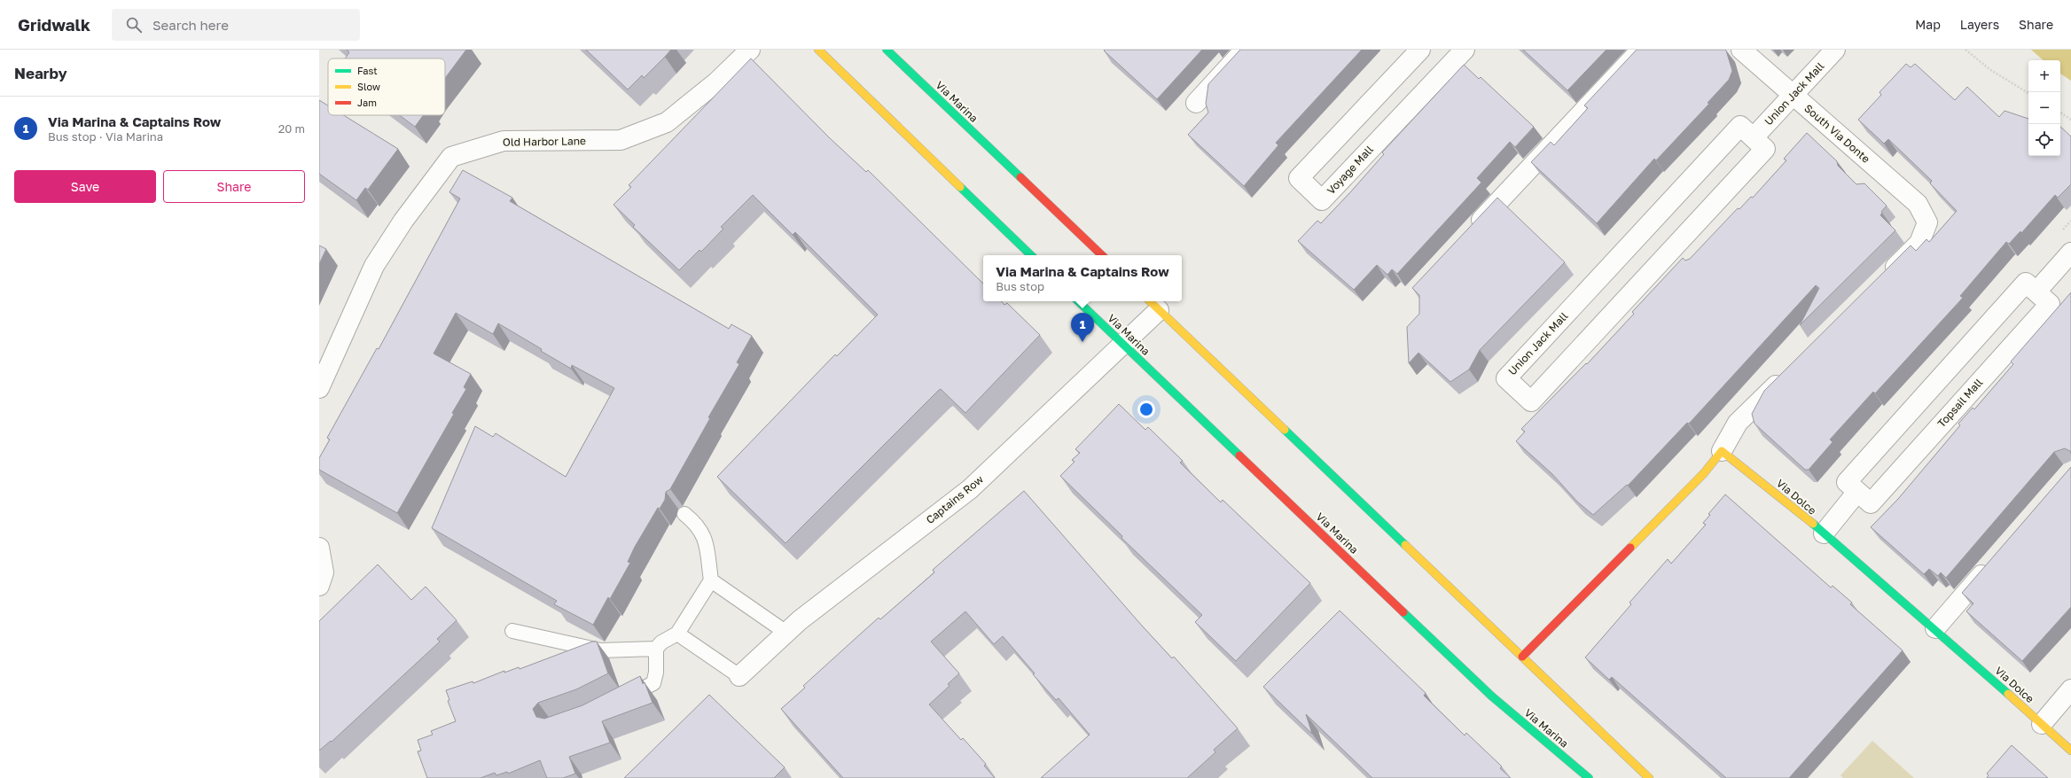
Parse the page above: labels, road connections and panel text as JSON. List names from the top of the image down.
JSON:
{
  "streets": {
    "street": [
      "Union Jack Mall",
      "Via Marina",
      "South Via Donte",
      "Old Harbor Lane",
      "Voyage Mall",
      "Topsail Mall",
      "Via Dolce",
      "Captains Row"
    ]
  },
  "crossings": [
    ["Union Jack Mall", "South Via Donte"],
    ["Via Marina", "Captains Row"]
  ],
  "legend": ["Fast", "Slow", "Jam"],
  "page": {
    "header": "Gridwalk",
    "search": "Search here",
    "nav": ["Map", "Layers", "Share"],
    "heading": "Nearby",
    "map_buttons": ["+", "−"],
    "list": [
      {
        "mark": "1",
        "name": "Via Marina & Captains Row",
        "note": "Bus stop · Via Marina",
        "value": "20 m"
      }
    ],
    "buttons": ["Save", "Share"],
    "popup": ["Via Marina & Captains Row", "Bus stop"],
    "pins": "1"
  }
}
